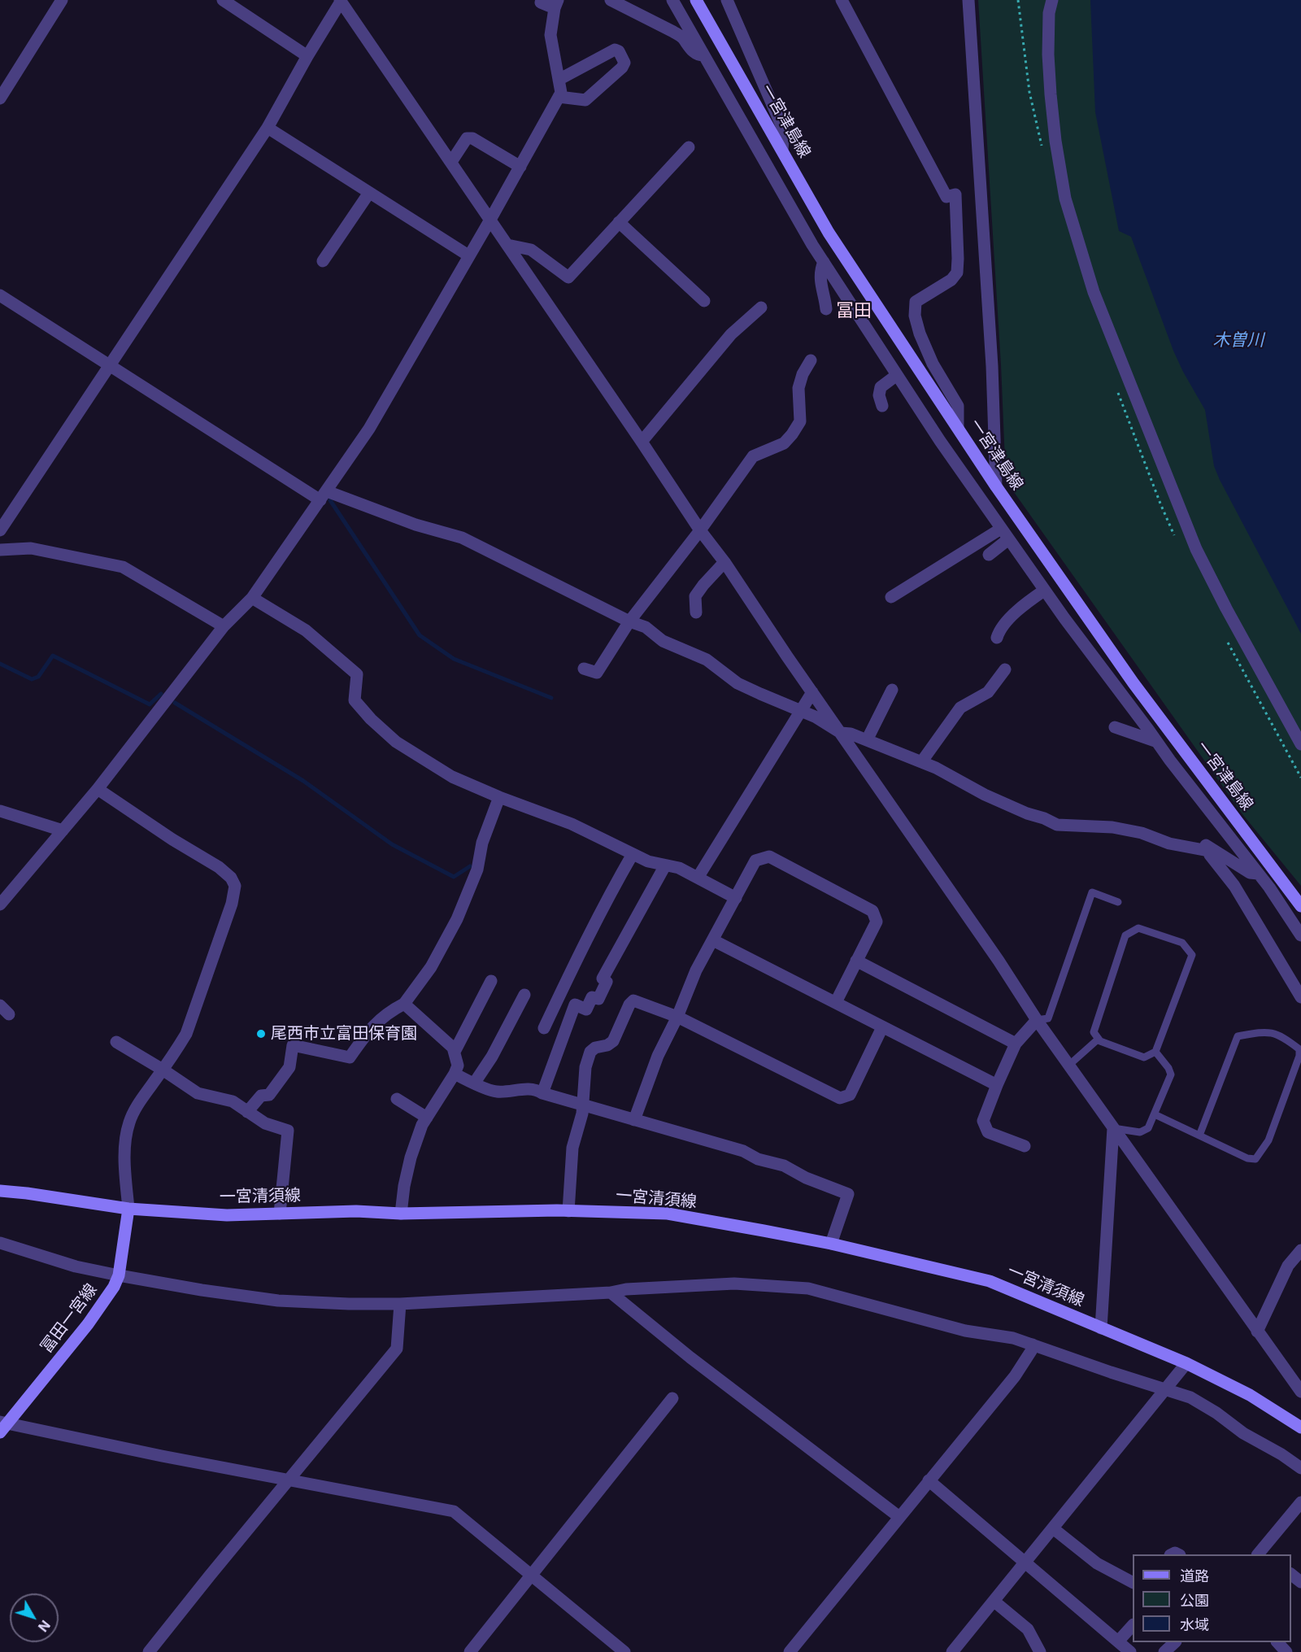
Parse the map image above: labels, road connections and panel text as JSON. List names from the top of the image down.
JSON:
{
  "streets": {
    "main road": ["一宮津島線", "一宮清須線", "冨田一宮線"]
  },
  "crossings": [
    ["一宮清須線", "冨田一宮線"]
  ],
  "districts": ["冨田"],
  "water": ["木曽川"],
  "places": ["尾西市立富田保育園"],
  "legend": ["道路", "公園", "水域"],
  "north": "bottom right"
}
